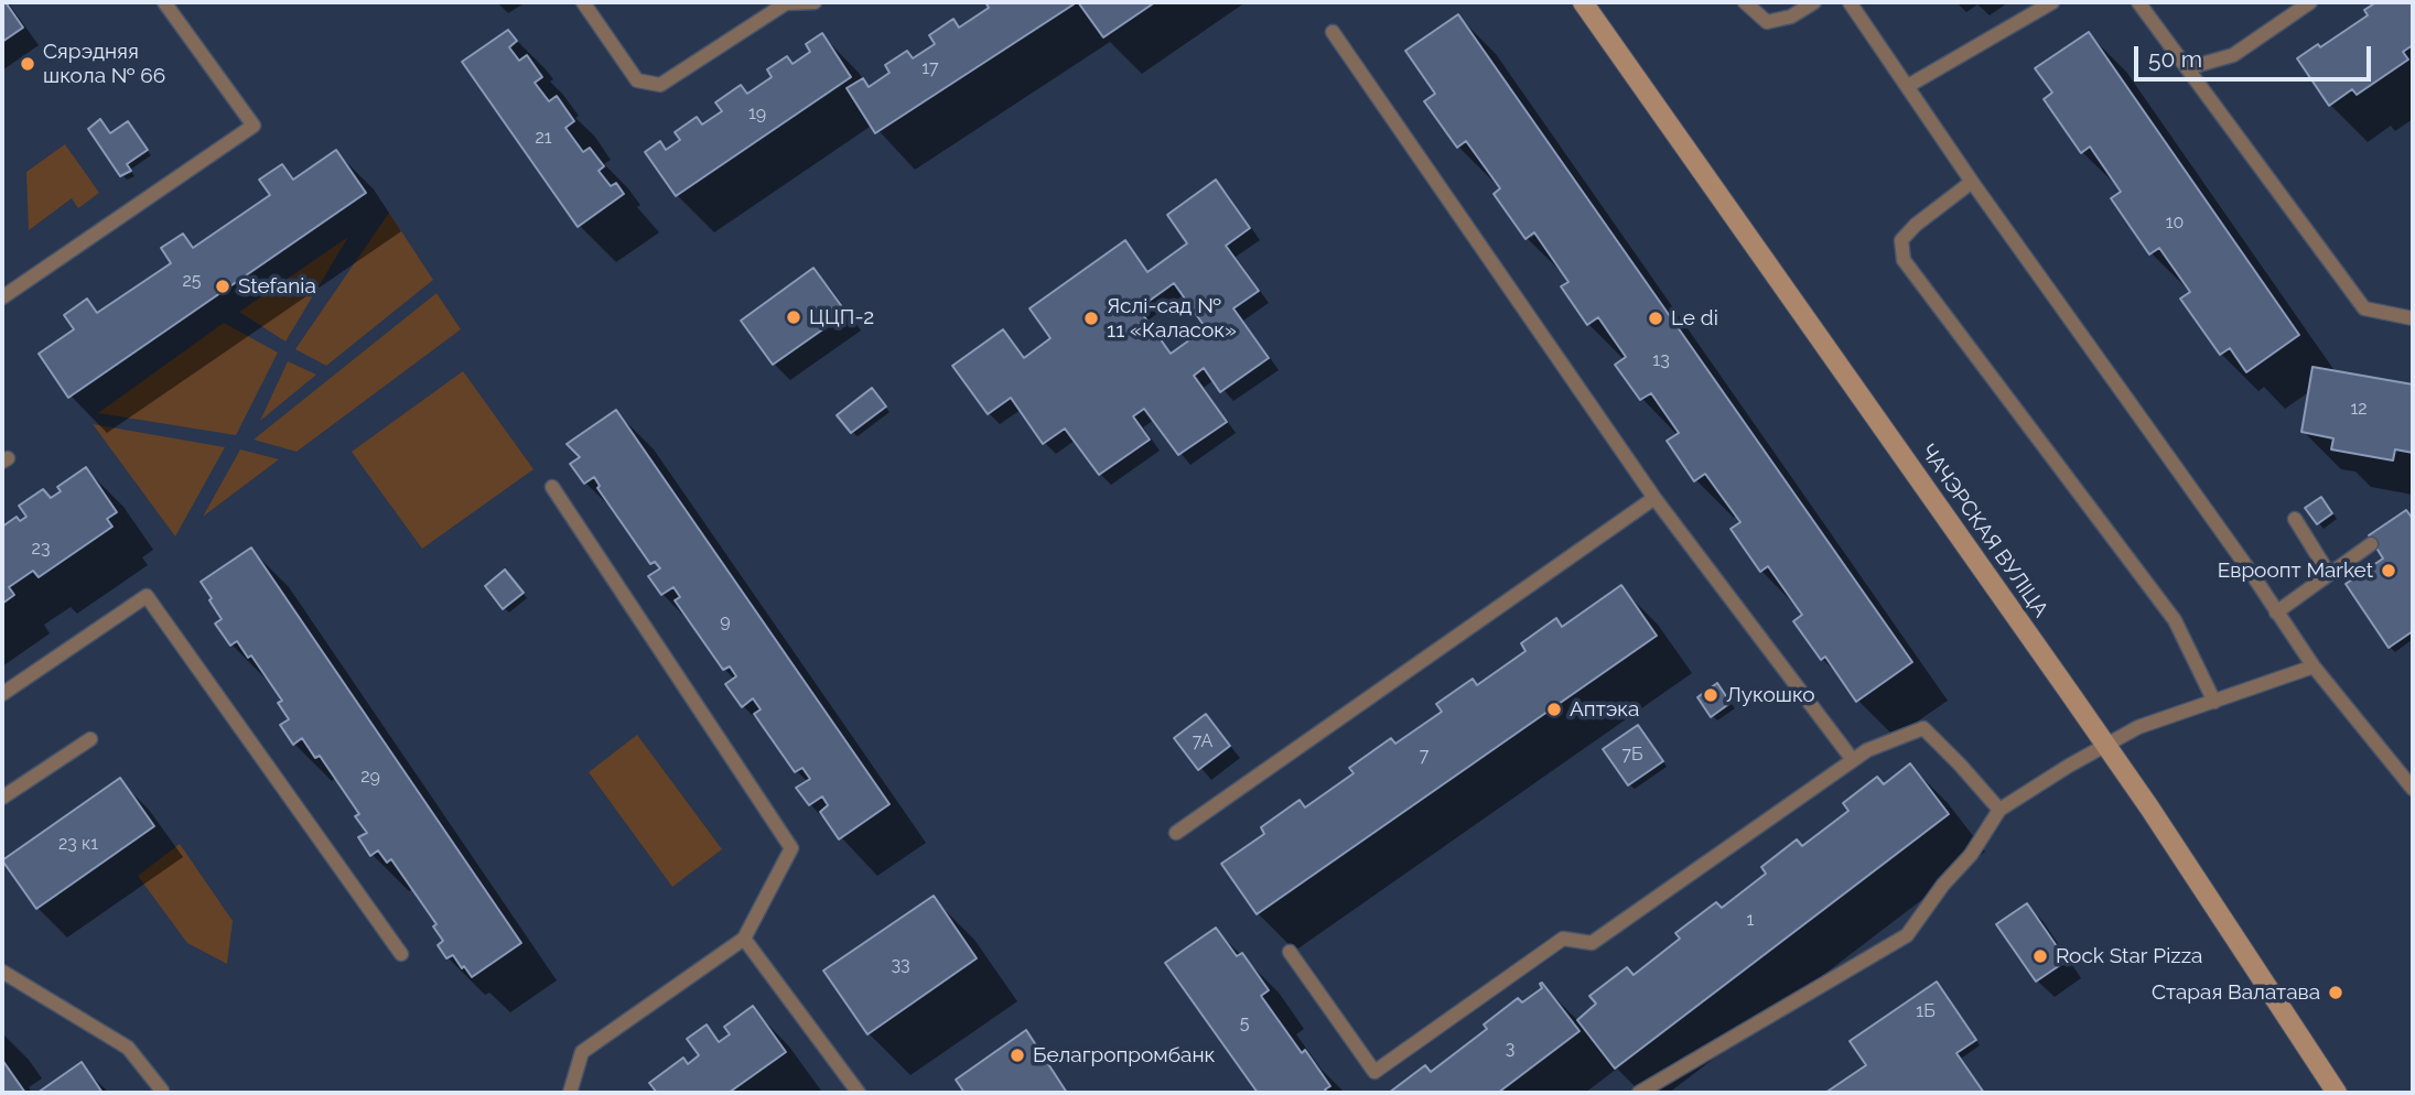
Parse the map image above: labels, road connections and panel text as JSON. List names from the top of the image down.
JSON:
{
  "streets": {
    "main road": ["ЧАЧЭРСКАЯ ВУЛІЦА"]
  },
  "places": [
    "Сярэдняя школа № 66",
    "Stefania",
    "ЦЦП-2",
    "Яслі-сад № 11 «Каласок»",
    "Le di",
    "Евроопт Market",
    "Лукошко",
    "Аптэка",
    "Rock Star Pizza",
    "Старая Валатава",
    "Белагропромбанк"
  ],
  "house_numbers": [
    "17",
    "19",
    "21",
    "10",
    "25",
    "13",
    "12",
    "23",
    "9",
    "7А",
    "7Б",
    "7",
    "29",
    "23 к1",
    "1",
    "33",
    "1Б",
    "5",
    "3"
  ],
  "scale_bar": "50 m"
}
